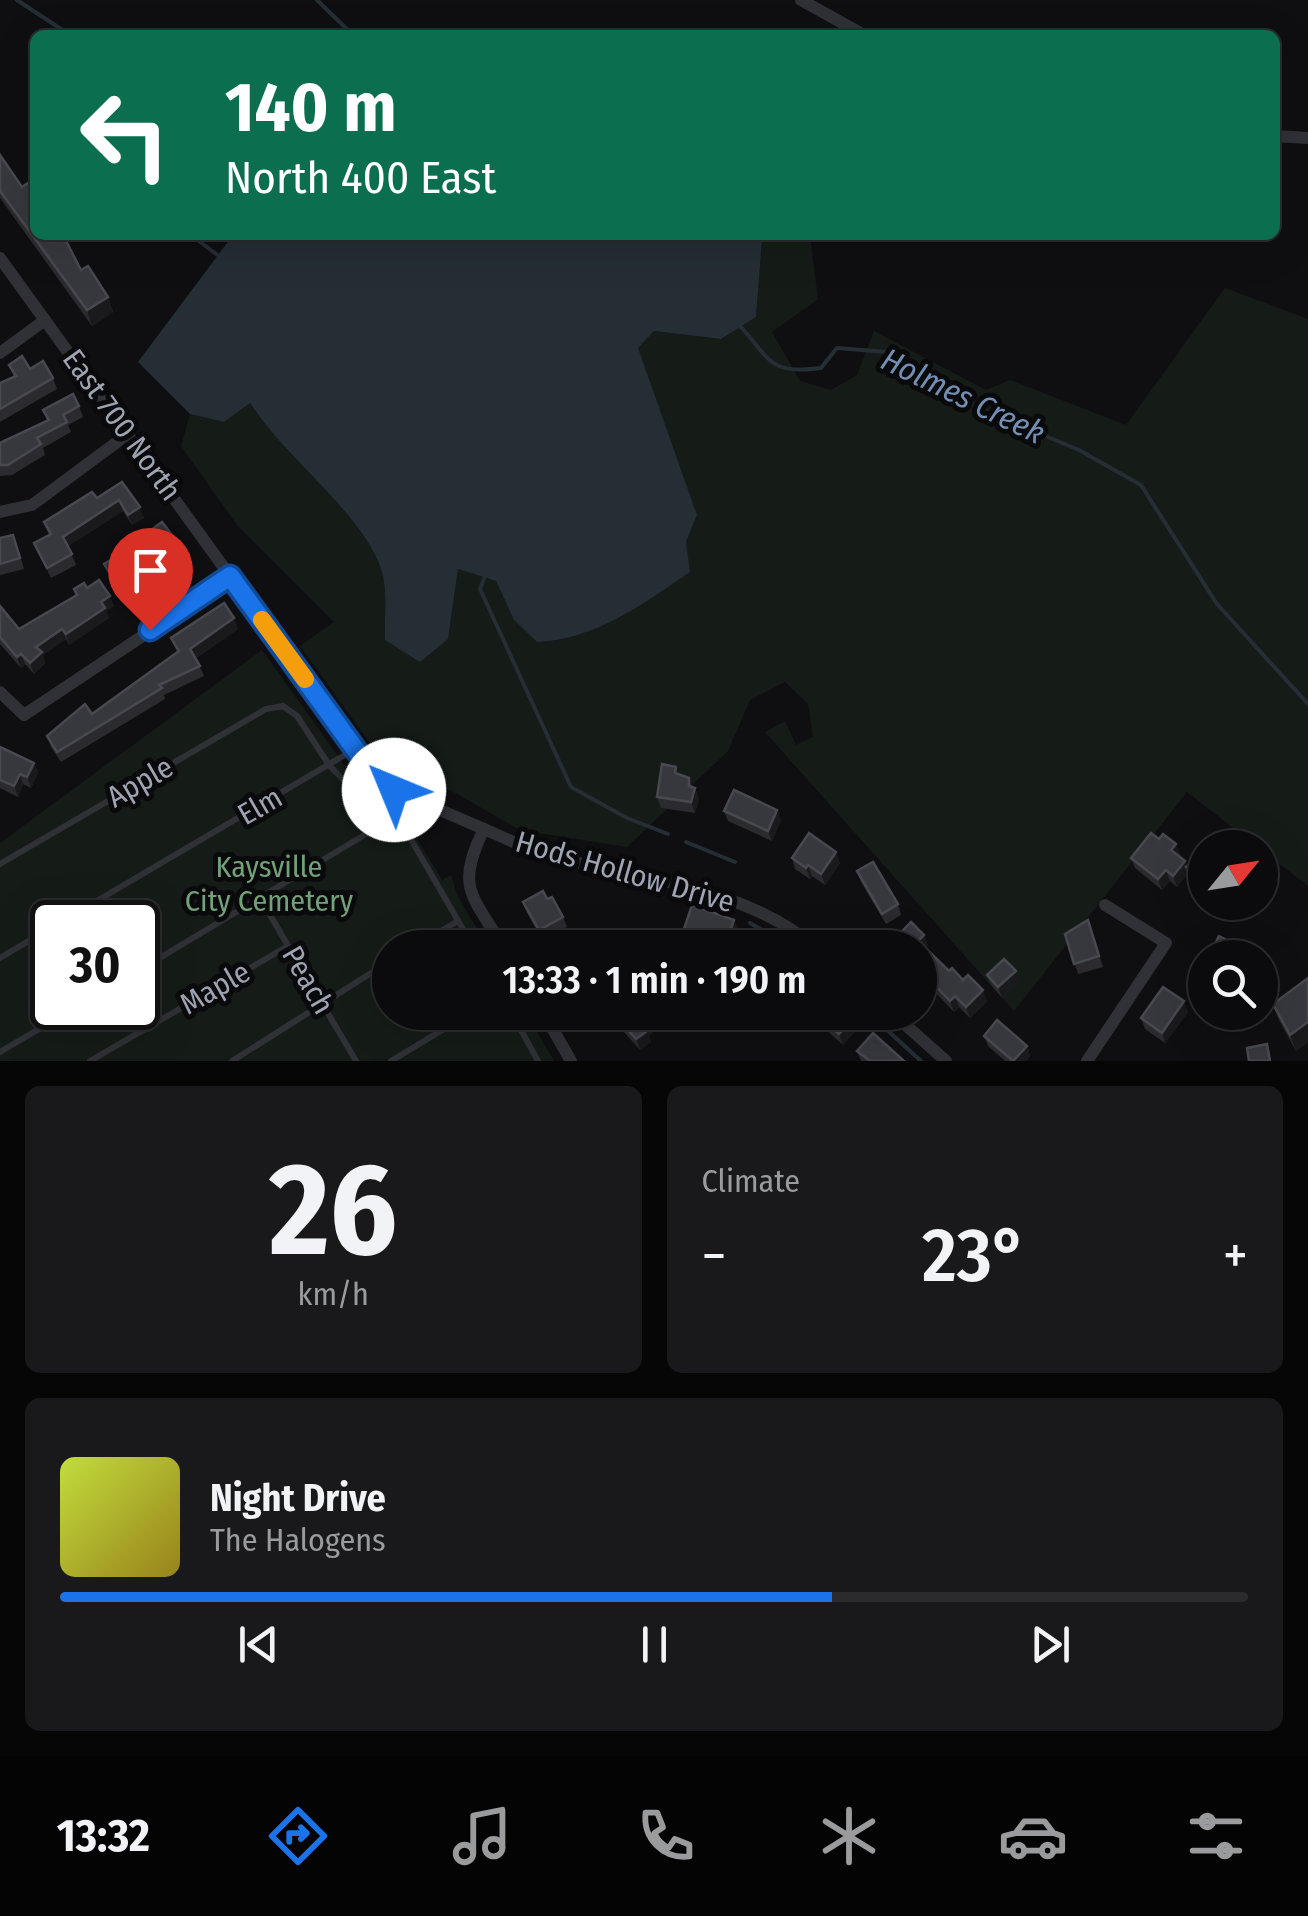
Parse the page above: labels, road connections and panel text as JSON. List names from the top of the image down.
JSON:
{
  "streets": {
    "street": ["East 700 North", "Hods Hollow Drive"],
    "lane": [
      "Apple",
      "Elm",
      "Peach",
      "Maple"
    ]
  },
  "crossings": [
    ["East 700 North", "Elm"],
    ["East 700 North", "Hods Hollow Drive"],
    ["Apple", "Elm"],
    ["Peach", "Maple"]
  ],
  "water": ["Holmes Creek"],
  "parks": ["Kaysville City Cemetery"],
  "north": "top right",
  "page": {
    "turn": ["140 m", "North 400 East"],
    "limit": "30",
    "trip": "13:33 · 1 min · 190 m",
    "tile": [
      ["26", "km/h"],
      "Climate"
    ],
    "heat": ["−", "23°", "+"],
    "song": ["Night Drive", "The Halogens"],
    "tabs": "13:32"
  }
}
